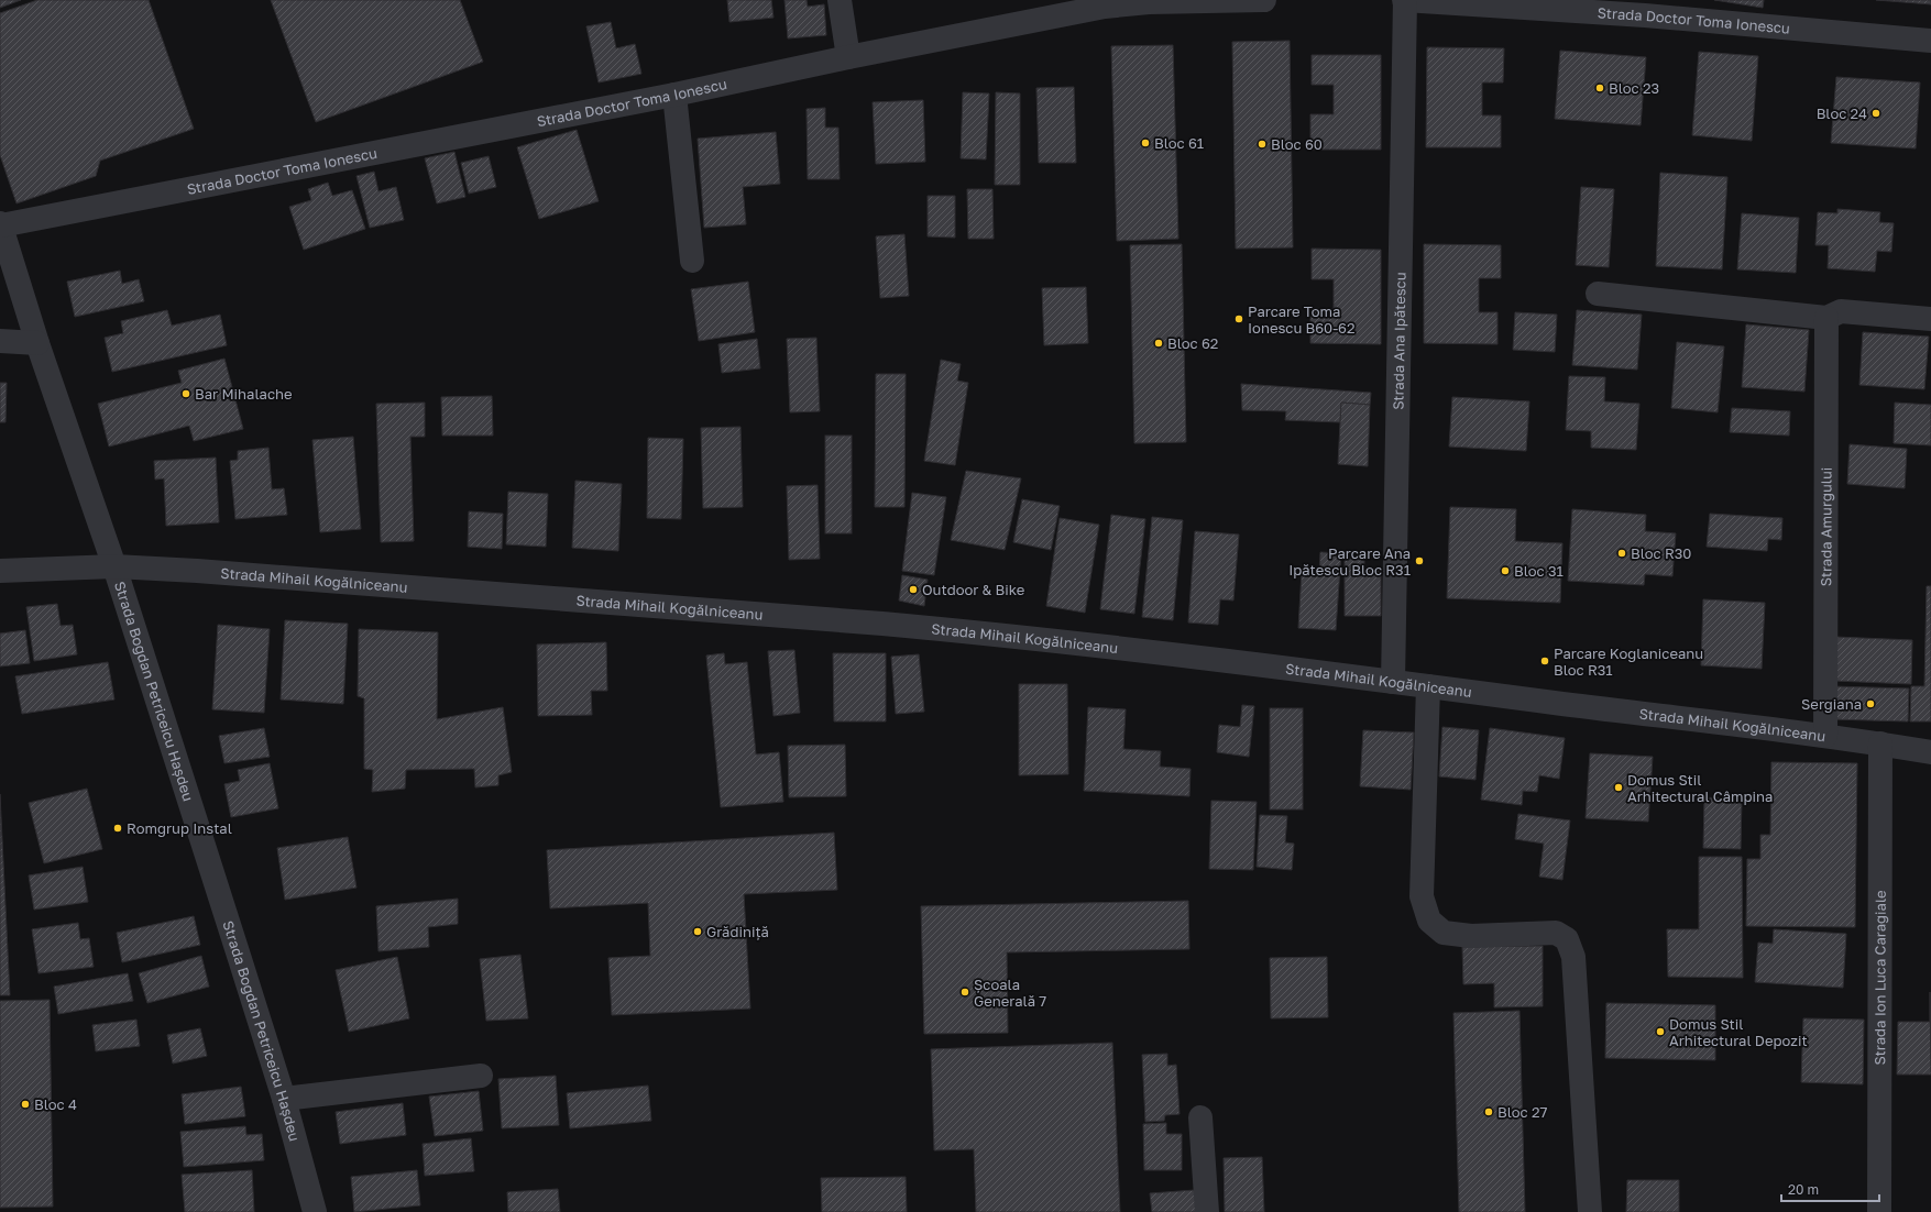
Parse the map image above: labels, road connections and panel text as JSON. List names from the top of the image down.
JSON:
{
  "streets": {
    "street": [
      "Strada Doctor Toma Ionescu",
      "Strada Ana Ipătescu",
      "Strada Amurgului",
      "Strada Mihail Kogălniceanu",
      "Strada Bogdan Petriceicu Hașdeu",
      "Strada Ion Luca Caragiale"
    ]
  },
  "crossings": [
    ["Strada Doctor Toma Ionescu", "Strada Ana Ipătescu"],
    ["Strada Doctor Toma Ionescu", "Strada Bogdan Petriceicu Hașdeu"],
    ["Strada Ana Ipătescu", "Strada Mihail Kogălniceanu"],
    ["Strada Amurgului", "Strada Mihail Kogălniceanu"],
    ["Strada Mihail Kogălniceanu", "Strada Bogdan Petriceicu Hașdeu"],
    ["Strada Mihail Kogălniceanu", "Strada Ion Luca Caragiale"]
  ],
  "places": [
    "Bloc 23",
    "Bloc 24",
    "Bloc 61",
    "Bloc 60",
    "Parcare Toma Ionescu B60-62",
    "Bloc 62",
    "Bar Mihalache",
    "Bloc R30",
    "Parcare Ana Ipătescu Bloc R31",
    "Bloc 31",
    "Outdoor & Bike",
    "Parcare Koglaniceanu Bloc R31",
    "Sergiana",
    "Domus Stil Arhitectural Câmpina",
    "Romgrup Instal",
    "Grădiniță",
    "Școala Generală 7",
    "Domus Stil Arhitectural Depozit",
    "Bloc 4",
    "Bloc 27"
  ],
  "scale_bar": "20 m"
}
